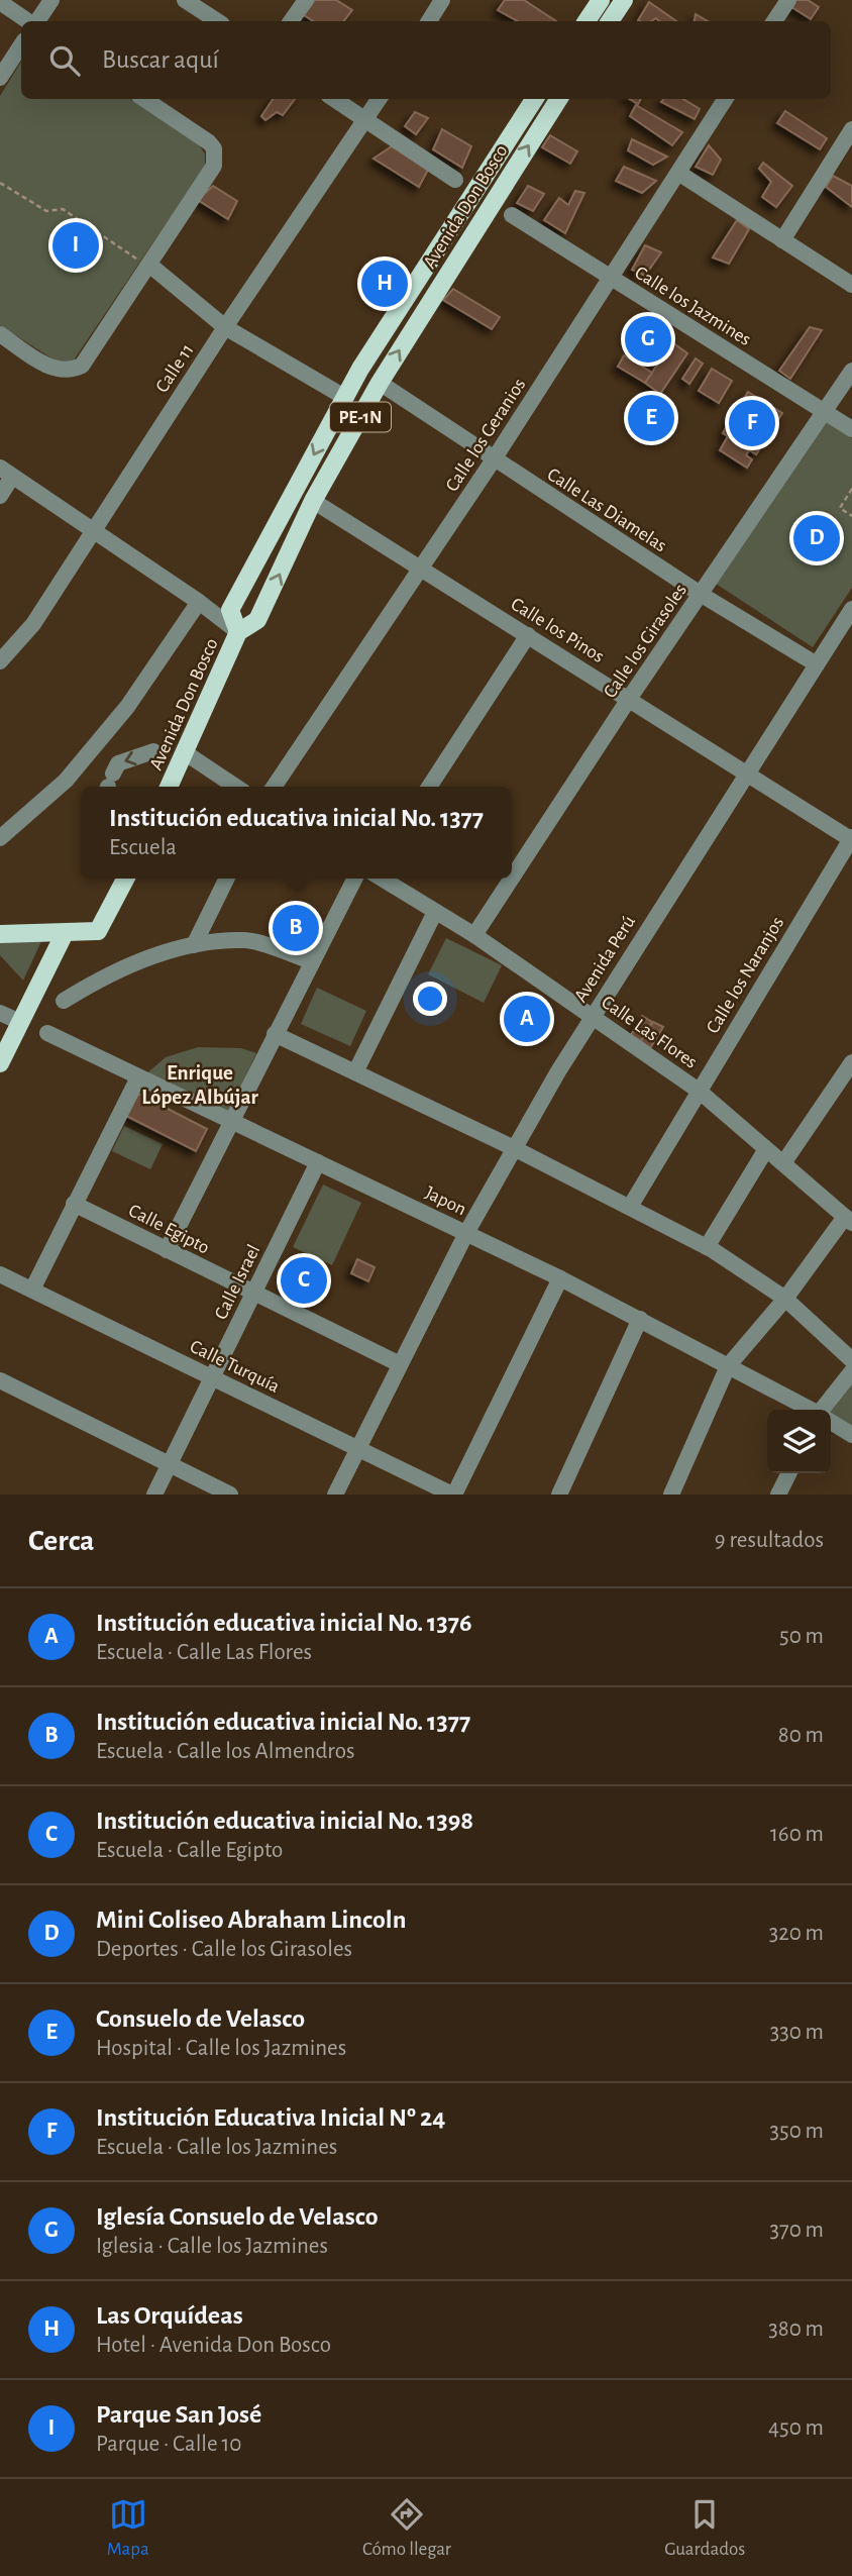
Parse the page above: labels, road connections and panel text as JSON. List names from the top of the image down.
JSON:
{
  "streets": {
    "main road": ["Avenida Don Bosco", "PE-1N"],
    "street": [
      "Calle los Jazmines",
      "Calle 11",
      "Calle los Geranios",
      "Calle Las Diamelas",
      "Calle los Pinos",
      "Calle los Girasoles",
      "Avenida Perú",
      "Calle los Naranjos",
      "Calle Las Flores",
      "Japon",
      "Calle Egipto",
      "Calle Israel",
      "Calle Turquía"
    ]
  },
  "crossings": [
    ["Avenida Don Bosco", "Calle Las Diamelas"],
    ["Avenida Don Bosco", "Calle los Pinos"],
    ["Calle los Jazmines", "Calle los Geranios"],
    ["Calle los Jazmines", "Calle los Girasoles"],
    ["Calle los Geranios", "Calle Las Diamelas"],
    ["Calle los Geranios", "Calle los Pinos"],
    ["Calle Las Diamelas", "Calle los Girasoles"],
    ["Calle Las Diamelas", "Avenida Perú"],
    ["Calle los Pinos", "Calle los Girasoles"],
    ["Calle los Pinos", "Avenida Perú"],
    ["Calle los Pinos", "Calle los Naranjos"],
    ["Calle los Girasoles", "Calle Las Flores"],
    ["Avenida Perú", "Calle Las Flores"],
    ["Avenida Perú", "Japon"],
    ["Avenida Perú", "Calle Egipto"],
    ["Avenida Perú", "Calle Turquía"],
    ["Calle los Naranjos", "Calle Las Flores"],
    ["Japon", "Calle Israel"],
    ["Calle Egipto", "Calle Israel"],
    ["Calle Israel", "Calle Turquía"]
  ],
  "districts": ["Enrique López Albújar"],
  "page": {
    "search": "Buscar aquí",
    "pins": [
      "I",
      "H",
      "G",
      "E",
      "F",
      "D",
      "B",
      "A",
      "C"
    ],
    "popup": ["Institución educativa inicial No. 1377", "Escuela"],
    "heading": ["Cerca", "9 resultados"],
    "list": [
      {
        "mark": "A",
        "name": "Institución educativa inicial No. 1376",
        "note": "Escuela · Calle Las Flores",
        "value": "50 m"
      },
      {
        "mark": "B",
        "name": "Institución educativa inicial No. 1377",
        "note": "Escuela · Calle los Almendros",
        "value": "80 m"
      },
      {
        "mark": "C",
        "name": "Institución educativa inicial No. 1398",
        "note": "Escuela · Calle Egipto",
        "value": "160 m"
      },
      {
        "mark": "D",
        "name": "Mini Coliseo Abraham Lincoln",
        "note": "Deportes · Calle los Girasoles",
        "value": "320 m"
      },
      {
        "mark": "E",
        "name": "Consuelo de Velasco",
        "note": "Hospital · Calle los Jazmines",
        "value": "330 m"
      },
      {
        "mark": "F",
        "name": "Institución Educativa Inicial Nº 24",
        "note": "Escuela · Calle los Jazmines",
        "value": "350 m"
      },
      {
        "mark": "G",
        "name": "Iglesía Consuelo de Velasco",
        "note": "Iglesia · Calle los Jazmines",
        "value": "370 m"
      },
      {
        "mark": "H",
        "name": "Las Orquídeas",
        "note": "Hotel · Avenida Don Bosco",
        "value": "380 m"
      },
      {
        "mark": "I",
        "name": "Parque San José",
        "note": "Parque · Calle 10",
        "value": "450 m"
      }
    ],
    "nav": ["Mapa", "Cómo llegar", "Guardados"]
  }
}
